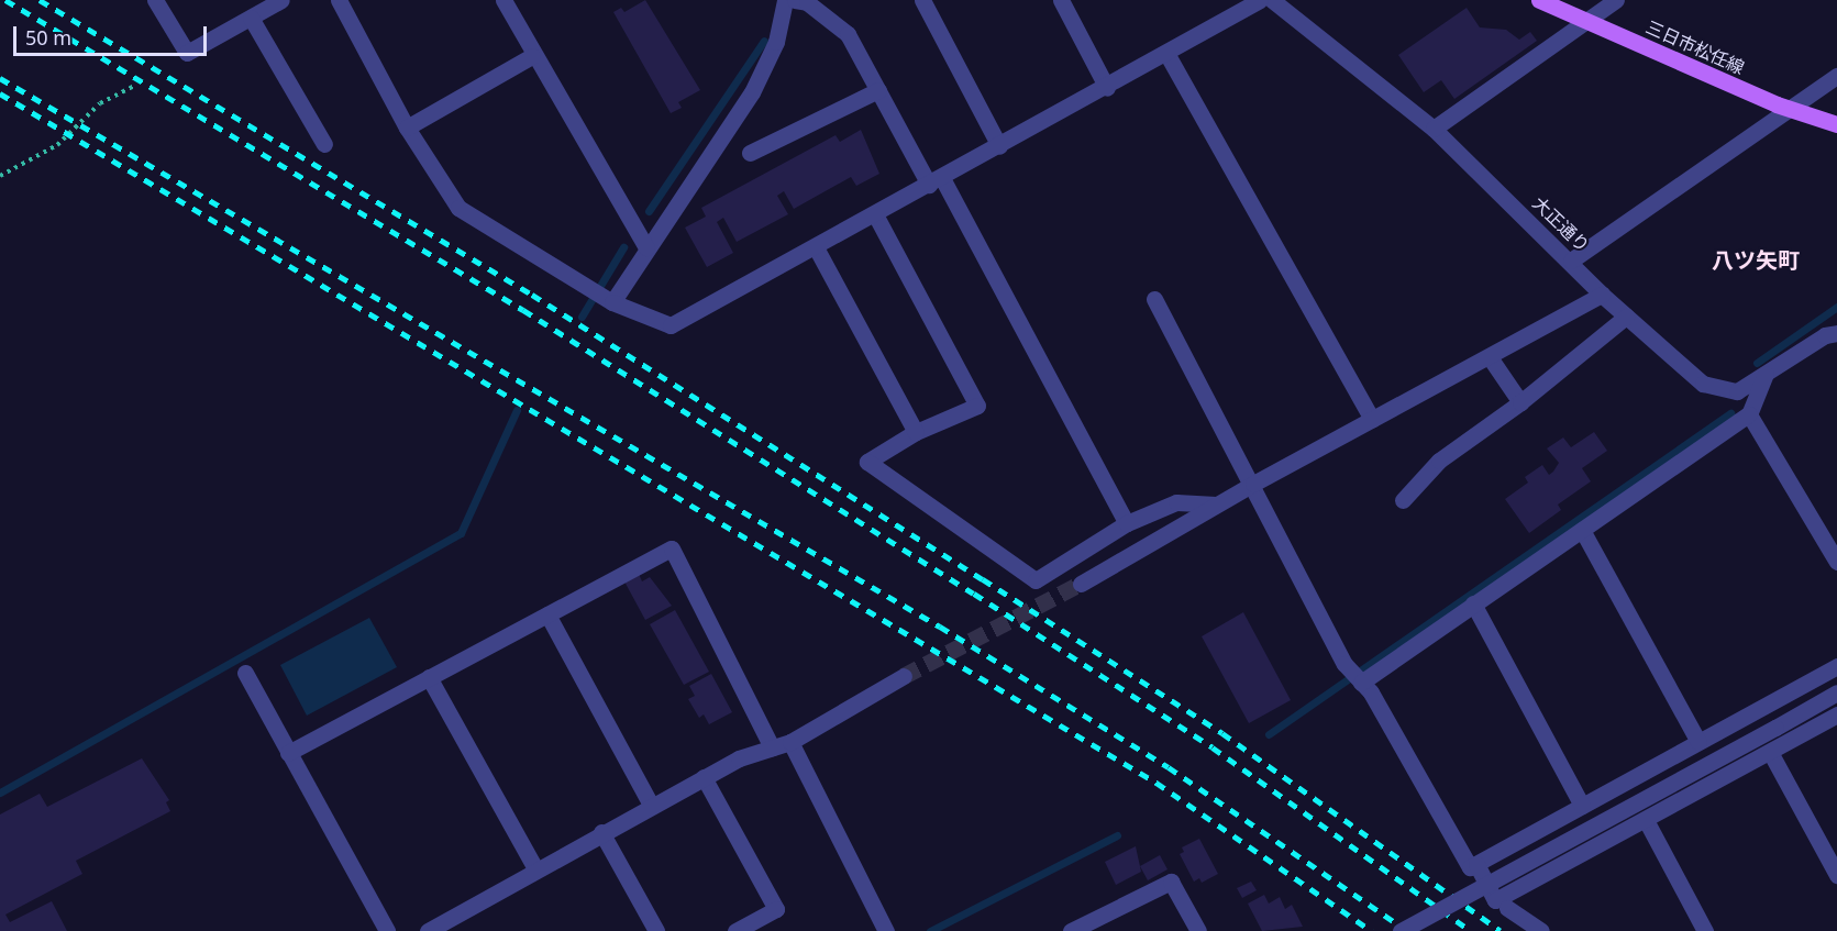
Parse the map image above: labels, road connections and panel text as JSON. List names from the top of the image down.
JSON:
{
  "streets": {
    "main road": ["三日市松任線"],
    "street": ["大正通り"]
  },
  "districts": ["八ツ矢町"],
  "scale_bar": "50 m"
}
